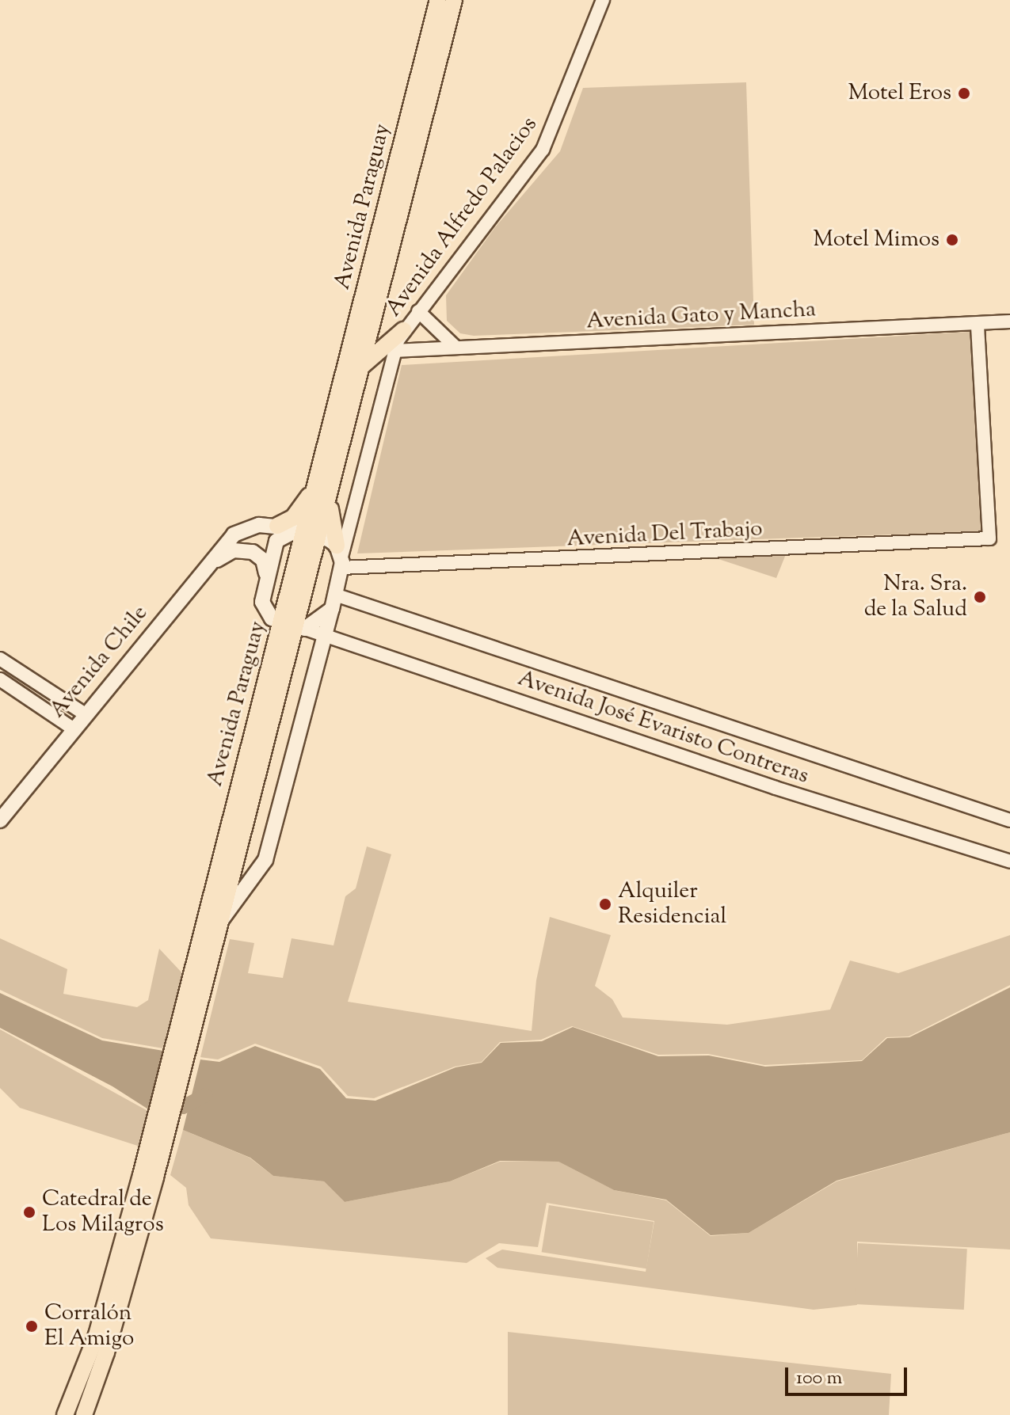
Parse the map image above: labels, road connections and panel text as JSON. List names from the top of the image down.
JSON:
{
  "streets": {
    "main road": ["Avenida Paraguay", "Avenida Chile"],
    "street": [
      "Avenida Alfredo Palacios",
      "Avenida Gato y Mancha",
      "Avenida Del Trabajo",
      "Avenida José Evaristo Contreras"
    ]
  },
  "crossings": [
    ["Avenida Paraguay", "Avenida José Evaristo Contreras"],
    ["Avenida Gato y Mancha", "Avenida Del Trabajo"]
  ],
  "places": [
    "Motel Eros",
    "Motel Mimos",
    "Nra. Sra. de la Salud",
    "Alquiler Residencial",
    "Catedral de Los Milagros",
    "Corralón El Amigo"
  ],
  "scale_bar": "100 m"
}
